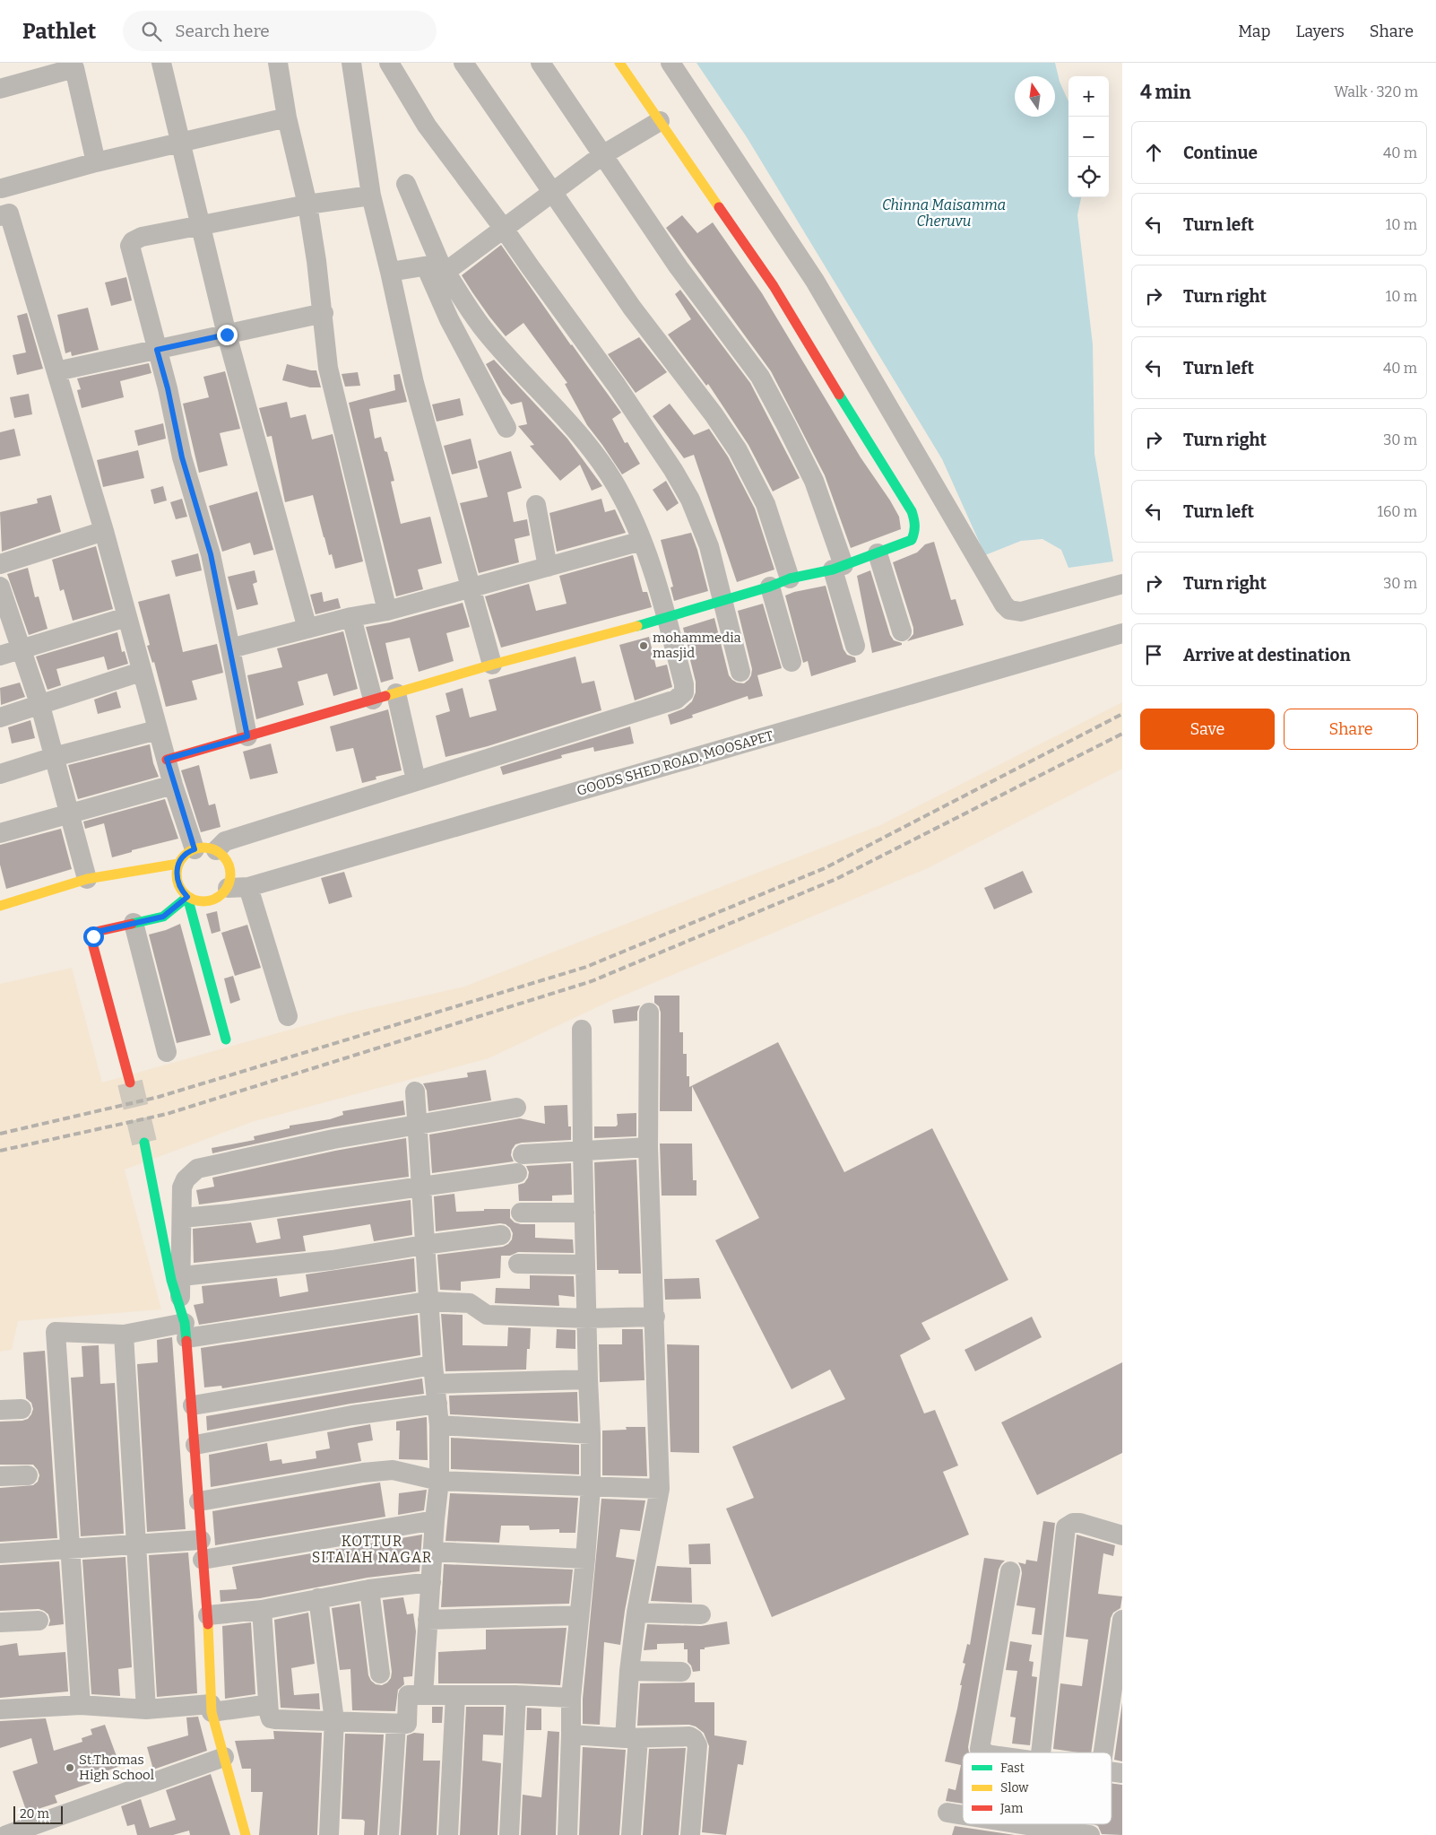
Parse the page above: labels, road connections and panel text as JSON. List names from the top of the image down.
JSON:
{
  "streets": {
    "street": ["GOODS SHED ROAD, MOOSAPET"]
  },
  "districts": ["KOTTUR SITAIAH NAGAR"],
  "water": ["Chinna Maisamma Cheruvu"],
  "places": ["mohammedia masjid", "St.Thomas High School"],
  "legend": ["Fast", "Slow", "Jam"],
  "scale_bar": "20 m",
  "north": "top",
  "page": {
    "header": "Pathlet",
    "search": "Search here",
    "nav": ["Map", "Layers", "Share"],
    "heading": ["4 min", "Walk · 320 m"],
    "map_buttons": ["+", "−"],
    "list": [
      ["Continue", "40 m"],
      ["Turn left", "10 m"],
      ["Turn right", "10 m"],
      ["Turn left", "40 m"],
      ["Turn right", "30 m"],
      ["Turn left", "160 m"],
      ["Turn right", "30 m"],
      "Arrive at destination"
    ],
    "buttons": ["Save", "Share"],
    "scale": "20 m"
  }
}
